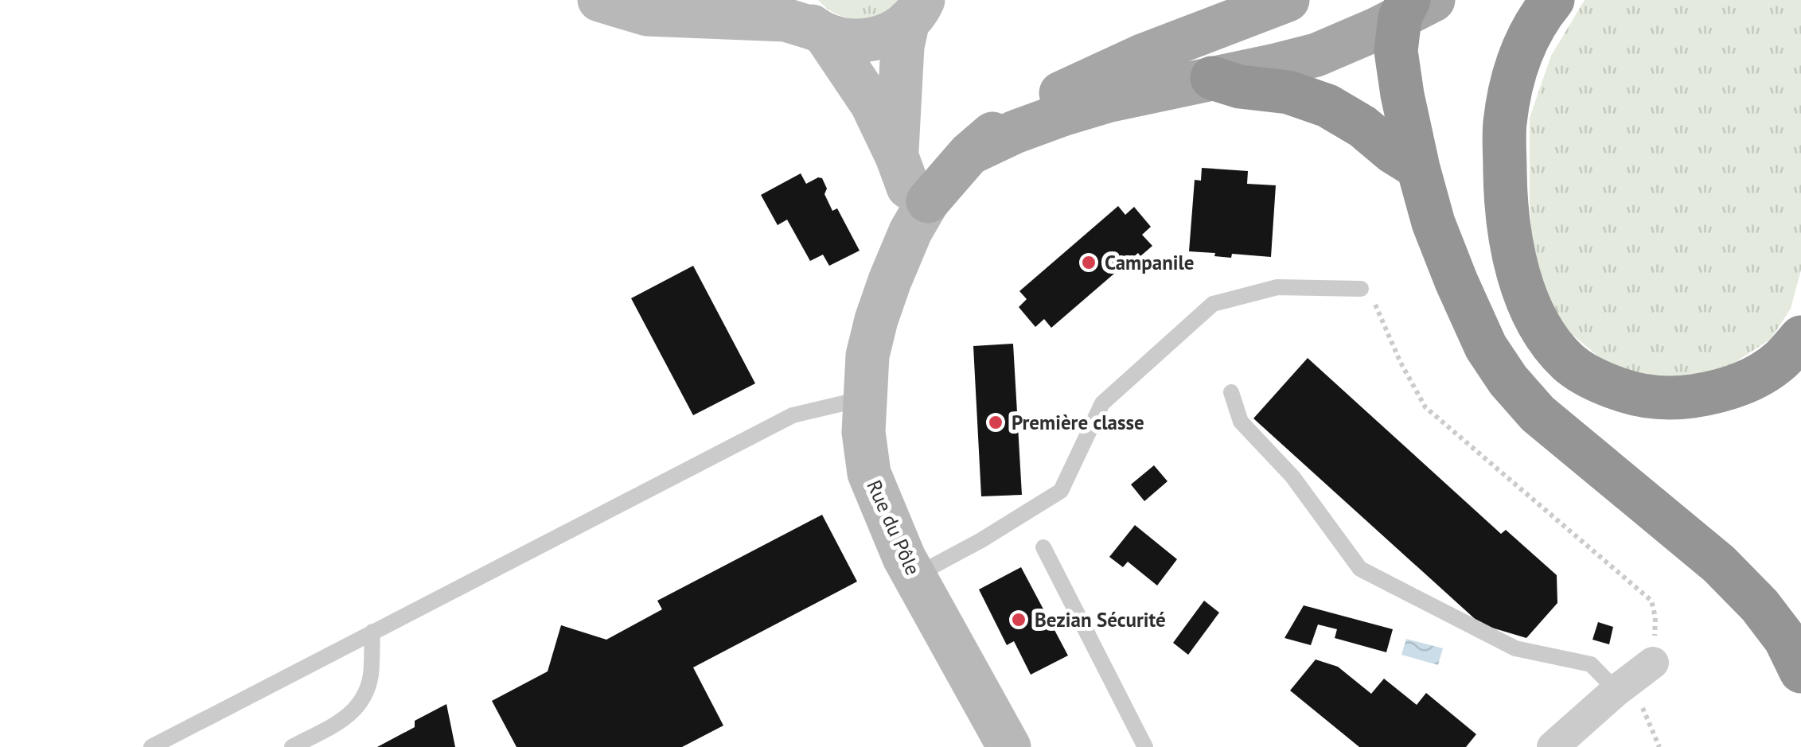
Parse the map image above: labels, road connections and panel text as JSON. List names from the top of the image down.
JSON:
{
  "streets": {
    "street": ["Rue du Pôle"]
  },
  "places": ["Campanile", "Première classe", "Bezian Sécurité"]
}
